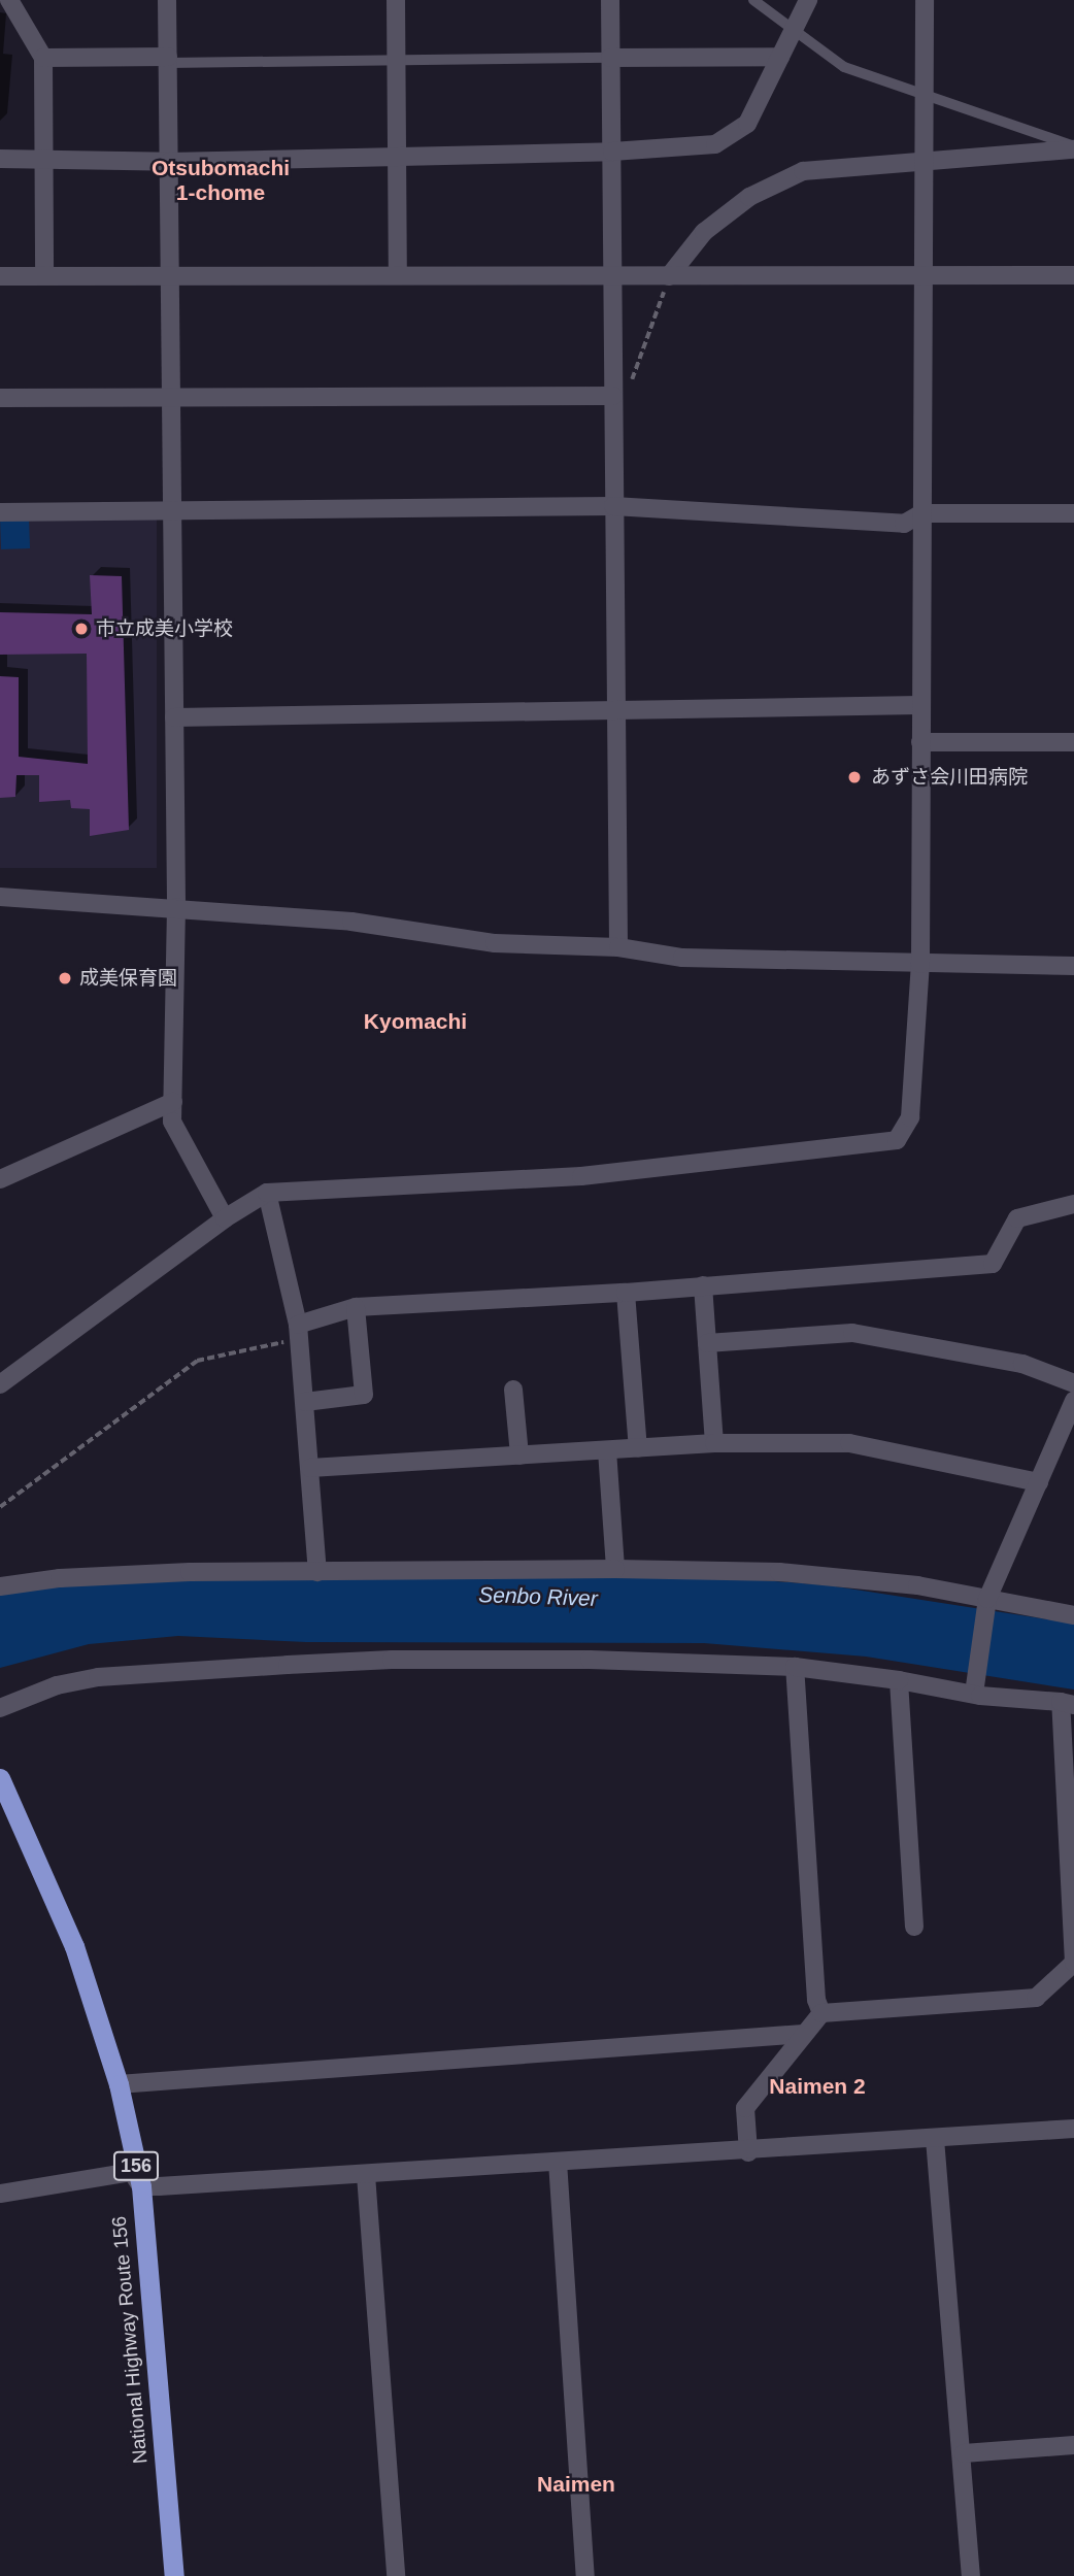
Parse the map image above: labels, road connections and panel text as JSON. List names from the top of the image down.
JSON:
{
  "streets": {
    "highway": ["156", "National Highway Route 156"]
  },
  "districts": [
    "Otsubomachi 1-chome",
    "Kyomachi",
    "Naimen 2",
    "Naimen"
  ],
  "water": ["Senbo River"],
  "places": ["市立成美小学校", "あずさ会川田病院", "成美保育園"]
}
